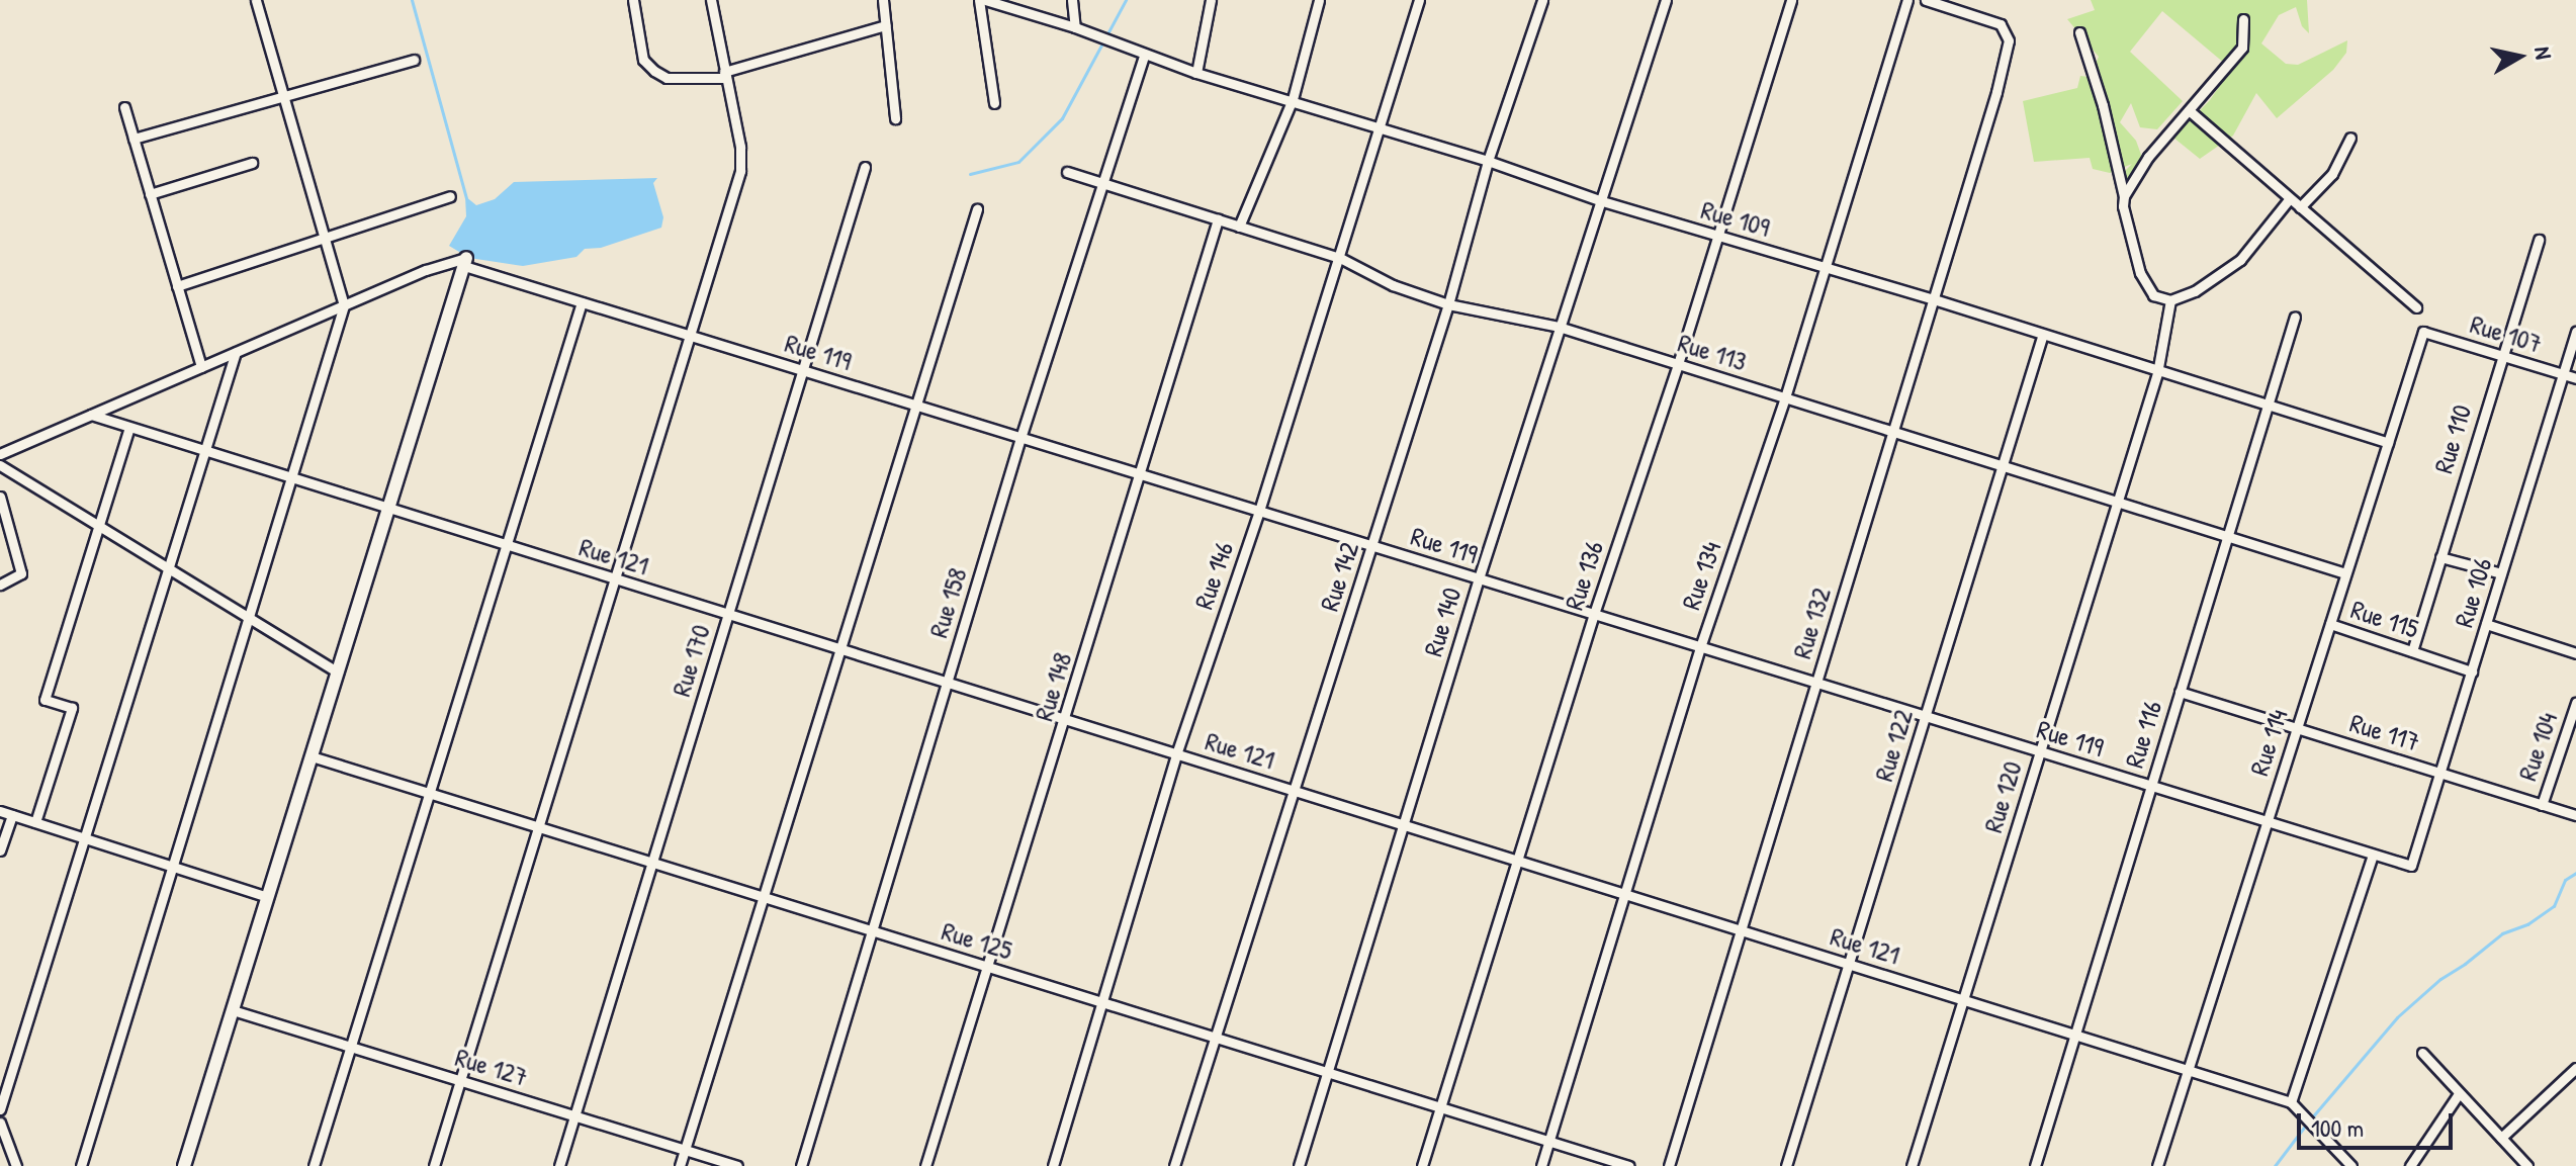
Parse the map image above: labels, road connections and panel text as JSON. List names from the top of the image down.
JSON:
{
  "streets": {
    "street": [
      "Rue 109",
      "Rue 107",
      "Rue 119",
      "Rue 113",
      "Rue 110",
      "Rue 121",
      "Rue 146",
      "Rue 136",
      "Rue 134",
      "Rue 142",
      "Rue 106",
      "Rue 158",
      "Rue 115",
      "Rue 140",
      "Rue 132",
      "Rue 170",
      "Rue 148",
      "Rue 117",
      "Rue 116",
      "Rue 114",
      "Rue 122",
      "Rue 104",
      "Rue 120",
      "Rue 125",
      "Rue 127"
    ]
  },
  "crossings": [
    ["Rue 109", "Rue 146"],
    ["Rue 109", "Rue 136"],
    ["Rue 109", "Rue 134"],
    ["Rue 109", "Rue 142"],
    ["Rue 109", "Rue 158"],
    ["Rue 109", "Rue 140"],
    ["Rue 109", "Rue 132"],
    ["Rue 109", "Rue 116"],
    ["Rue 109", "Rue 114"],
    ["Rue 109", "Rue 122"],
    ["Rue 109", "Rue 120"],
    ["Rue 107", "Rue 110"],
    ["Rue 107", "Rue 106"],
    ["Rue 107", "Rue 114"],
    ["Rue 119", "Rue 146"],
    ["Rue 119", "Rue 136"],
    ["Rue 119", "Rue 134"],
    ["Rue 119", "Rue 142"],
    ["Rue 119", "Rue 106"],
    ["Rue 119", "Rue 158"],
    ["Rue 119", "Rue 140"],
    ["Rue 119", "Rue 132"],
    ["Rue 119", "Rue 170"],
    ["Rue 119", "Rue 148"],
    ["Rue 119", "Rue 116"],
    ["Rue 119", "Rue 114"],
    ["Rue 119", "Rue 122"],
    ["Rue 119", "Rue 120"],
    ["Rue 113", "Rue 146"],
    ["Rue 113", "Rue 136"],
    ["Rue 113", "Rue 134"],
    ["Rue 113", "Rue 142"],
    ["Rue 113", "Rue 158"],
    ["Rue 113", "Rue 140"],
    ["Rue 113", "Rue 132"],
    ["Rue 113", "Rue 148"],
    ["Rue 113", "Rue 116"],
    ["Rue 113", "Rue 114"],
    ["Rue 113", "Rue 122"],
    ["Rue 113", "Rue 120"],
    ["Rue 110", "Rue 115"],
    ["Rue 121", "Rue 146"],
    ["Rue 121", "Rue 136"],
    ["Rue 121", "Rue 134"],
    ["Rue 121", "Rue 142"],
    ["Rue 121", "Rue 158"],
    ["Rue 121", "Rue 140"],
    ["Rue 121", "Rue 132"],
    ["Rue 121", "Rue 170"],
    ["Rue 121", "Rue 148"],
    ["Rue 121", "Rue 116"],
    ["Rue 121", "Rue 114"],
    ["Rue 121", "Rue 122"],
    ["Rue 121", "Rue 120"],
    ["Rue 146", "Rue 125"],
    ["Rue 136", "Rue 125"],
    ["Rue 134", "Rue 125"],
    ["Rue 142", "Rue 125"],
    ["Rue 106", "Rue 115"],
    ["Rue 106", "Rue 117"],
    ["Rue 158", "Rue 125"],
    ["Rue 115", "Rue 114"],
    ["Rue 140", "Rue 125"],
    ["Rue 170", "Rue 125"],
    ["Rue 170", "Rue 127"],
    ["Rue 148", "Rue 125"],
    ["Rue 117", "Rue 116"],
    ["Rue 117", "Rue 114"],
    ["Rue 117", "Rue 104"]
  ],
  "scale_bar": "100 m",
  "north": "right"
}
